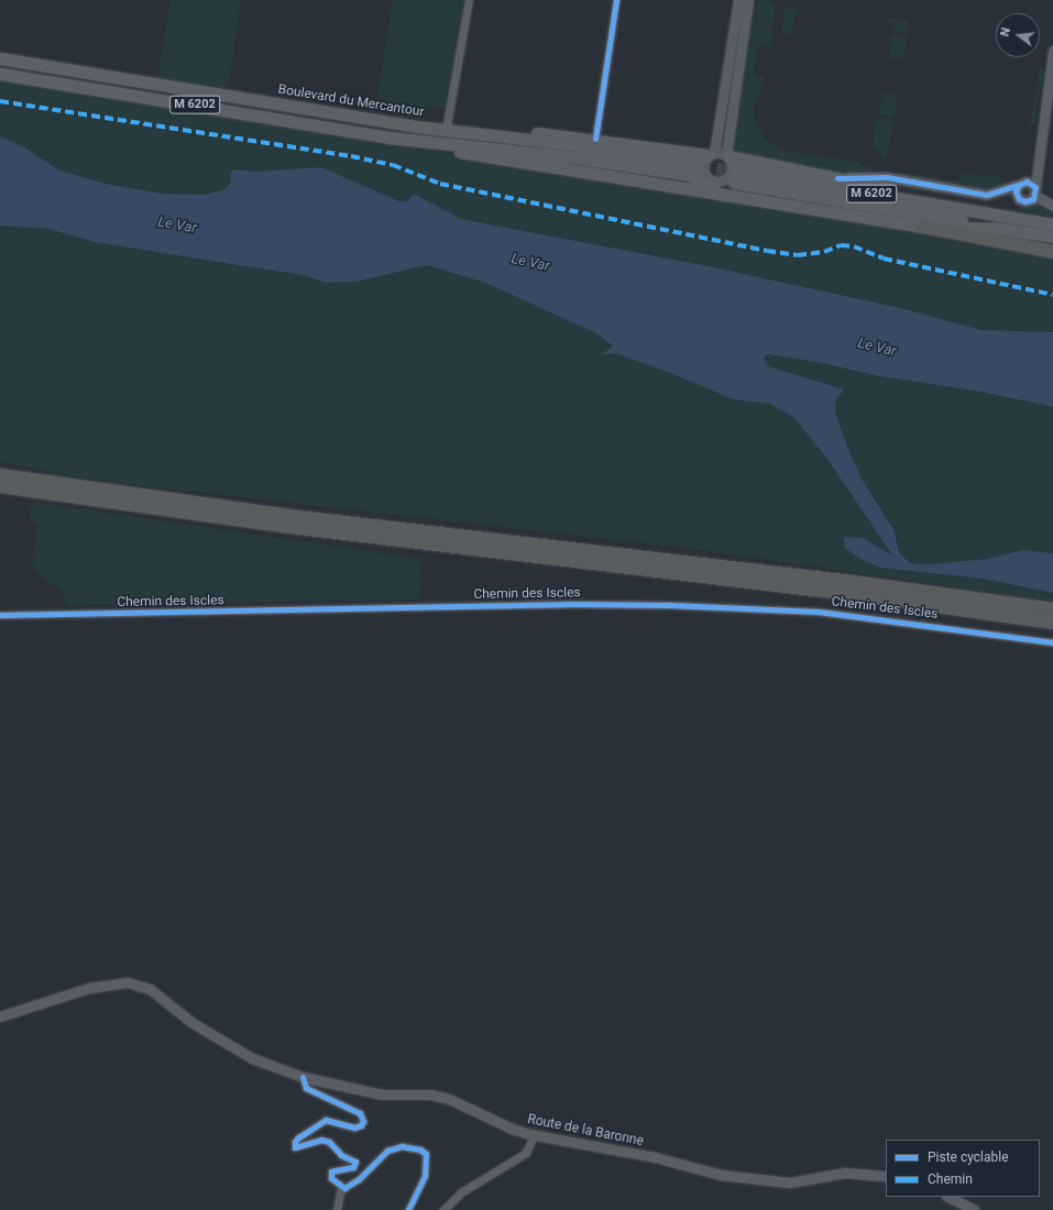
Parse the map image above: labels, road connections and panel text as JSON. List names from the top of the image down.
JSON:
{
  "streets": {
    "main road": ["Boulevard du Mercantour", "M 6202", "Route de la Baronne"],
    "street": ["Chemin des Iscles"]
  },
  "water": ["Le Var"],
  "legend": ["Piste cyclable", "Chemin"],
  "north": "left"
}
